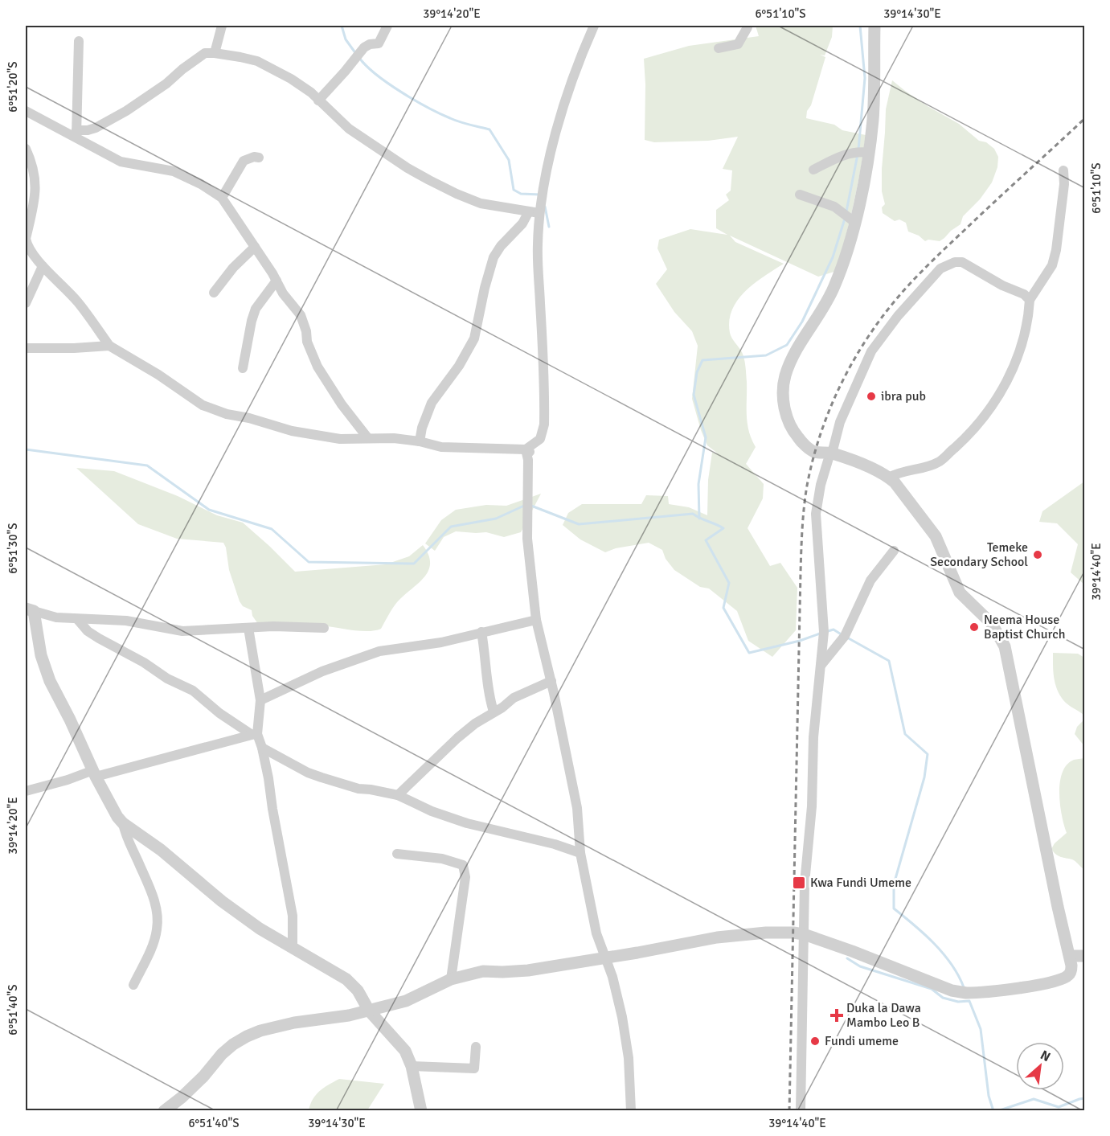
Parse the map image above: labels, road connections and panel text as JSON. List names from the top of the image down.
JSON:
{
  "places": {
    "other": [
      "ibra pub",
      "Temeke Secondary School",
      "Neema House Baptist Church",
      "Fundi umeme"
    ],
    "transit": ["Kwa Fundi Umeme"],
    "health": ["Duka la Dawa Mambo Leo B"]
  },
  "north": "top right",
  "coordinates": [
    "39°14'20\"E",
    "6°51'10\"S",
    "39°14'30\"E",
    "6°51'20\"S",
    "6°51'30\"S",
    "39°14'40\"E",
    "6°51'40\"S"
  ]
}
